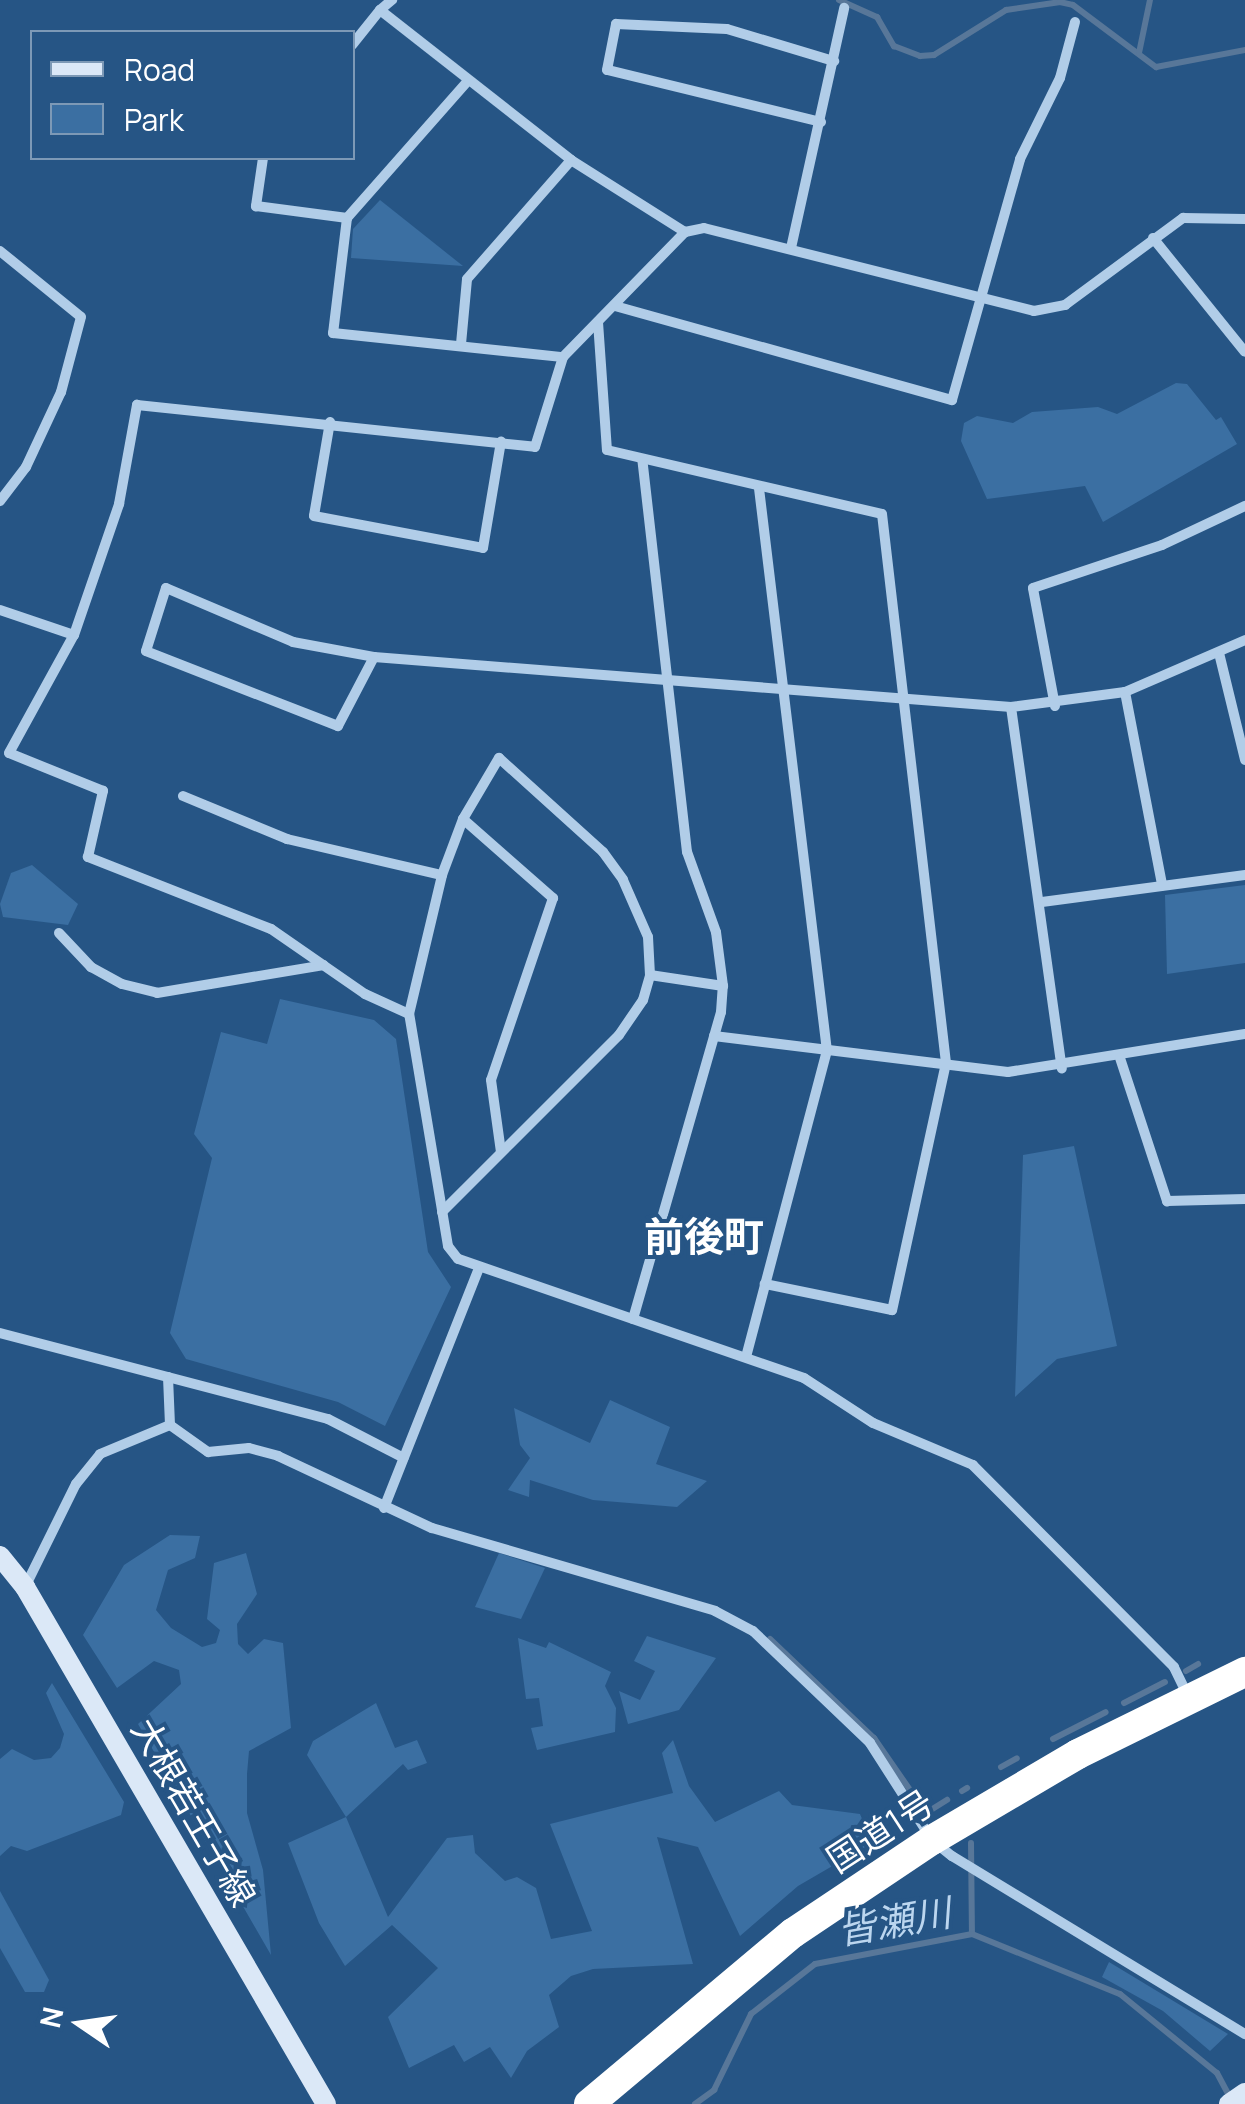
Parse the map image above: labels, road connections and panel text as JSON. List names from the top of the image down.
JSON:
{
  "streets": {
    "highway": ["国道1号"],
    "street": ["大根若王子線"]
  },
  "districts": ["前後町"],
  "water": ["皆瀬川"],
  "legend": ["Road", "Park"],
  "north": "left"
}
